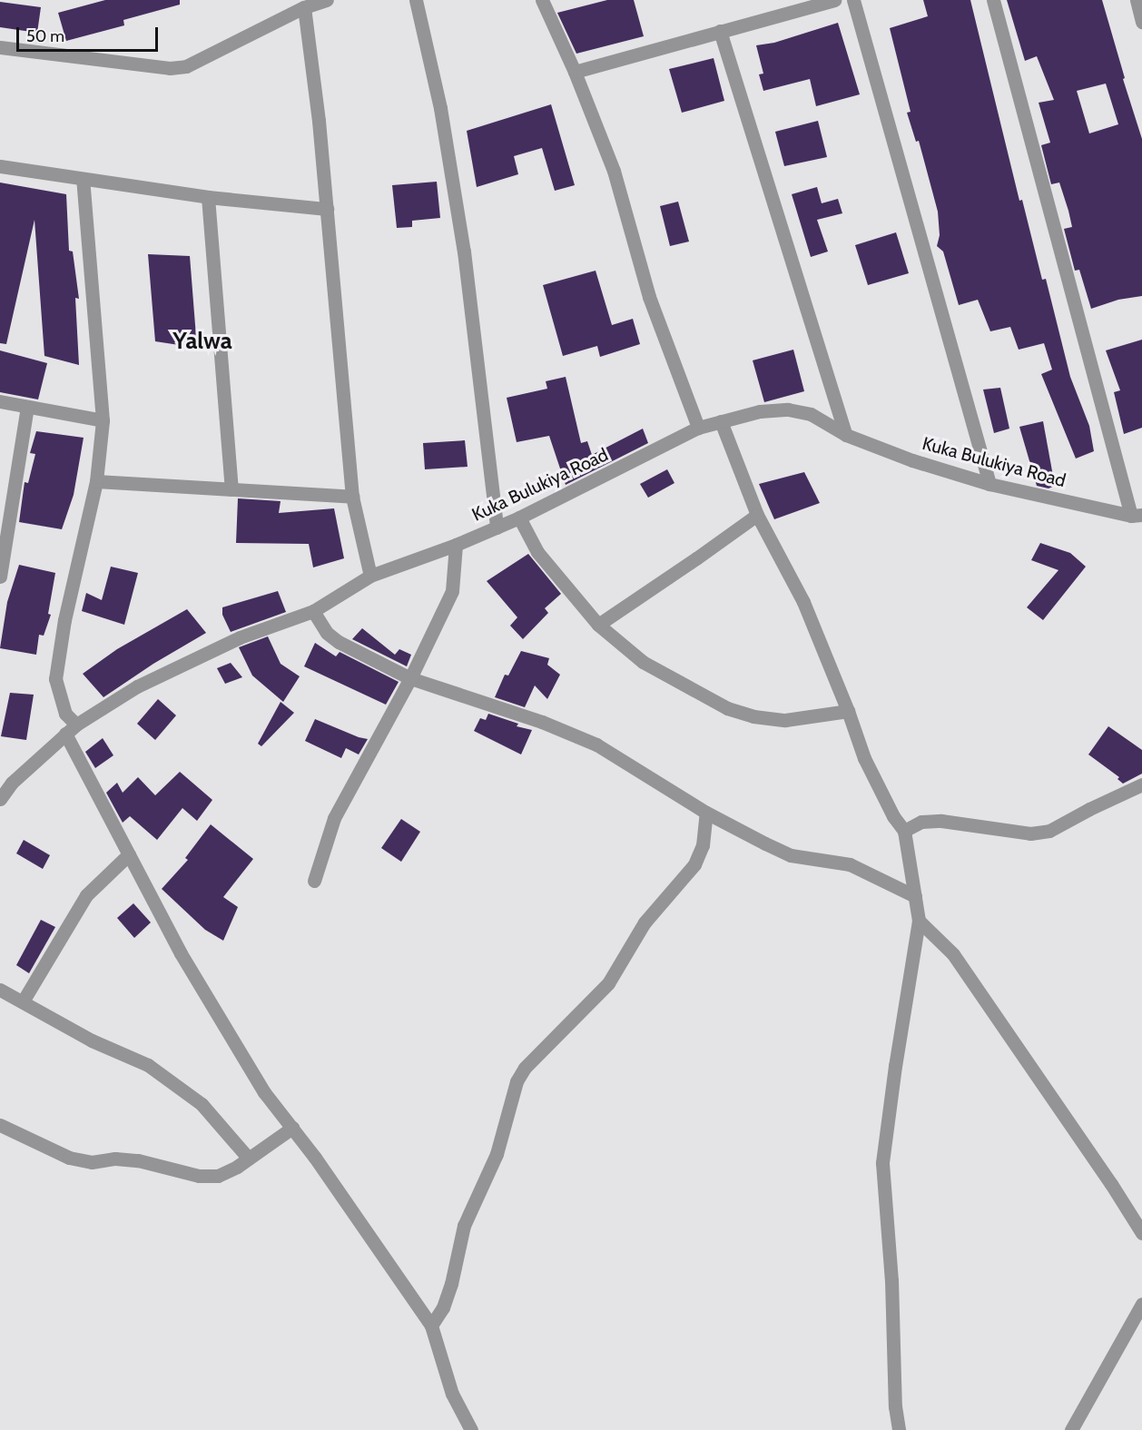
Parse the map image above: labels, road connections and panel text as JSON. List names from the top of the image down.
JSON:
{
  "streets": {
    "street": ["Kuka Bulukiya Road"]
  },
  "districts": ["Yalwa"],
  "scale_bar": "50 m"
}
